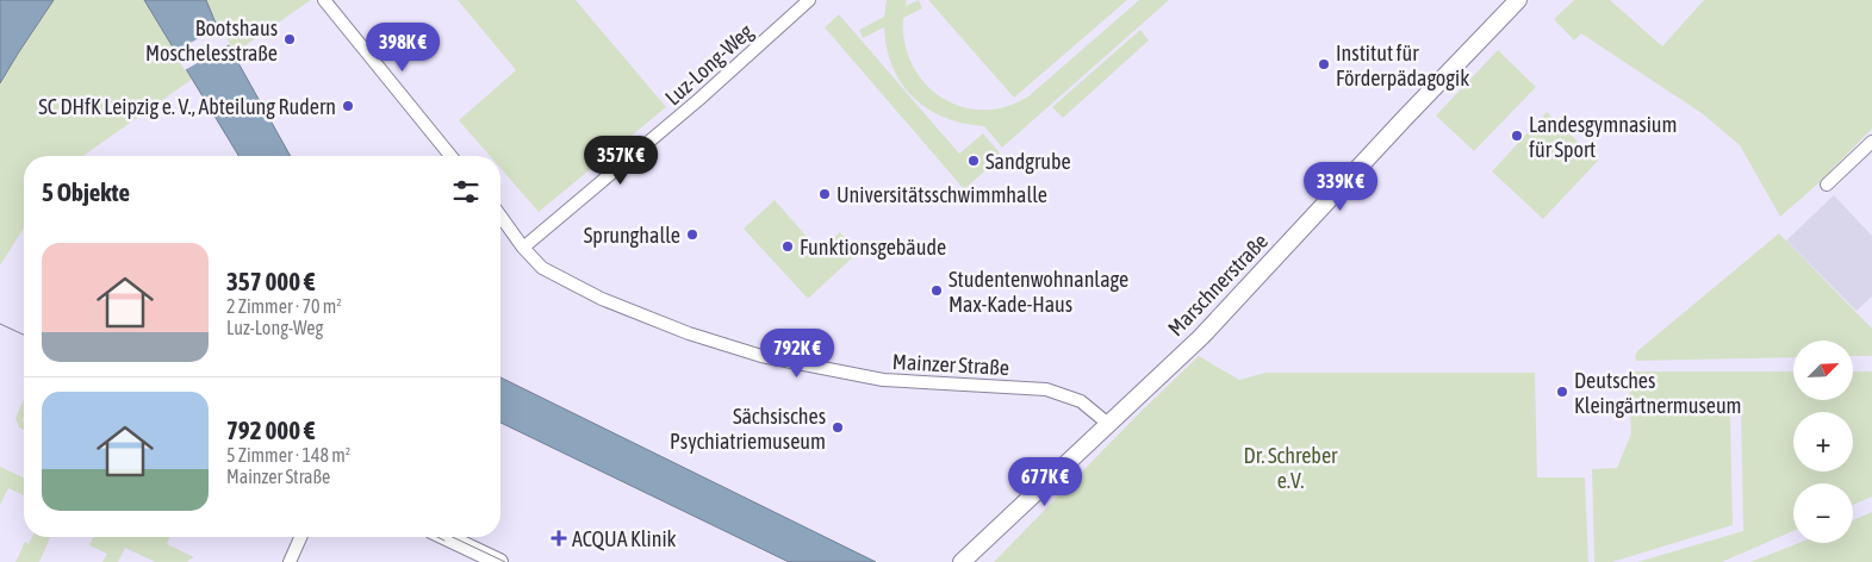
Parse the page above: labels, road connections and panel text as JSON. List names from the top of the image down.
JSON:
{
  "streets": {
    "main road": ["Marschnerstraße"],
    "street": ["Luz-Long-Weg", "Mainzer Straße"]
  },
  "crossings": [
    ["Luz-Long-Weg", "Mainzer Straße"],
    ["Marschnerstraße", "Mainzer Straße"]
  ],
  "parks": ["Dr. Schreber e.V."],
  "places": {
    "other": [
      "Bootshaus Moschelesstraße",
      "Institut für Förderpädagogik",
      "SC DHfK Leipzig e. V., Abteilung Rudern",
      "Landesgymnasium für Sport",
      "Sandgrube",
      "Universitätsschwimmhalle",
      "Sprunghalle",
      "Funktionsgebäude",
      "Studentenwohnanlage Max-Kade-Haus",
      "Deutsches Kleingärtnermuseum",
      "Sächsisches Psychiatriemuseum"
    ],
    "health": ["ACQUA Klinik"]
  },
  "north": "top right",
  "page": {
    "price": [
      "398K €",
      "357K €",
      "339K €",
      "792K €",
      "677K €"
    ],
    "heading": "5 Objekte",
    "list": [
      {
        "name": "357 000 €",
        "note": "2 Zimmer · 70 m² · Luz-Long-Weg"
      },
      {
        "name": "792 000 €",
        "note": "5 Zimmer · 148 m² · Mainzer Straße"
      }
    ],
    "map_buttons": ["+", "−"]
  }
}
